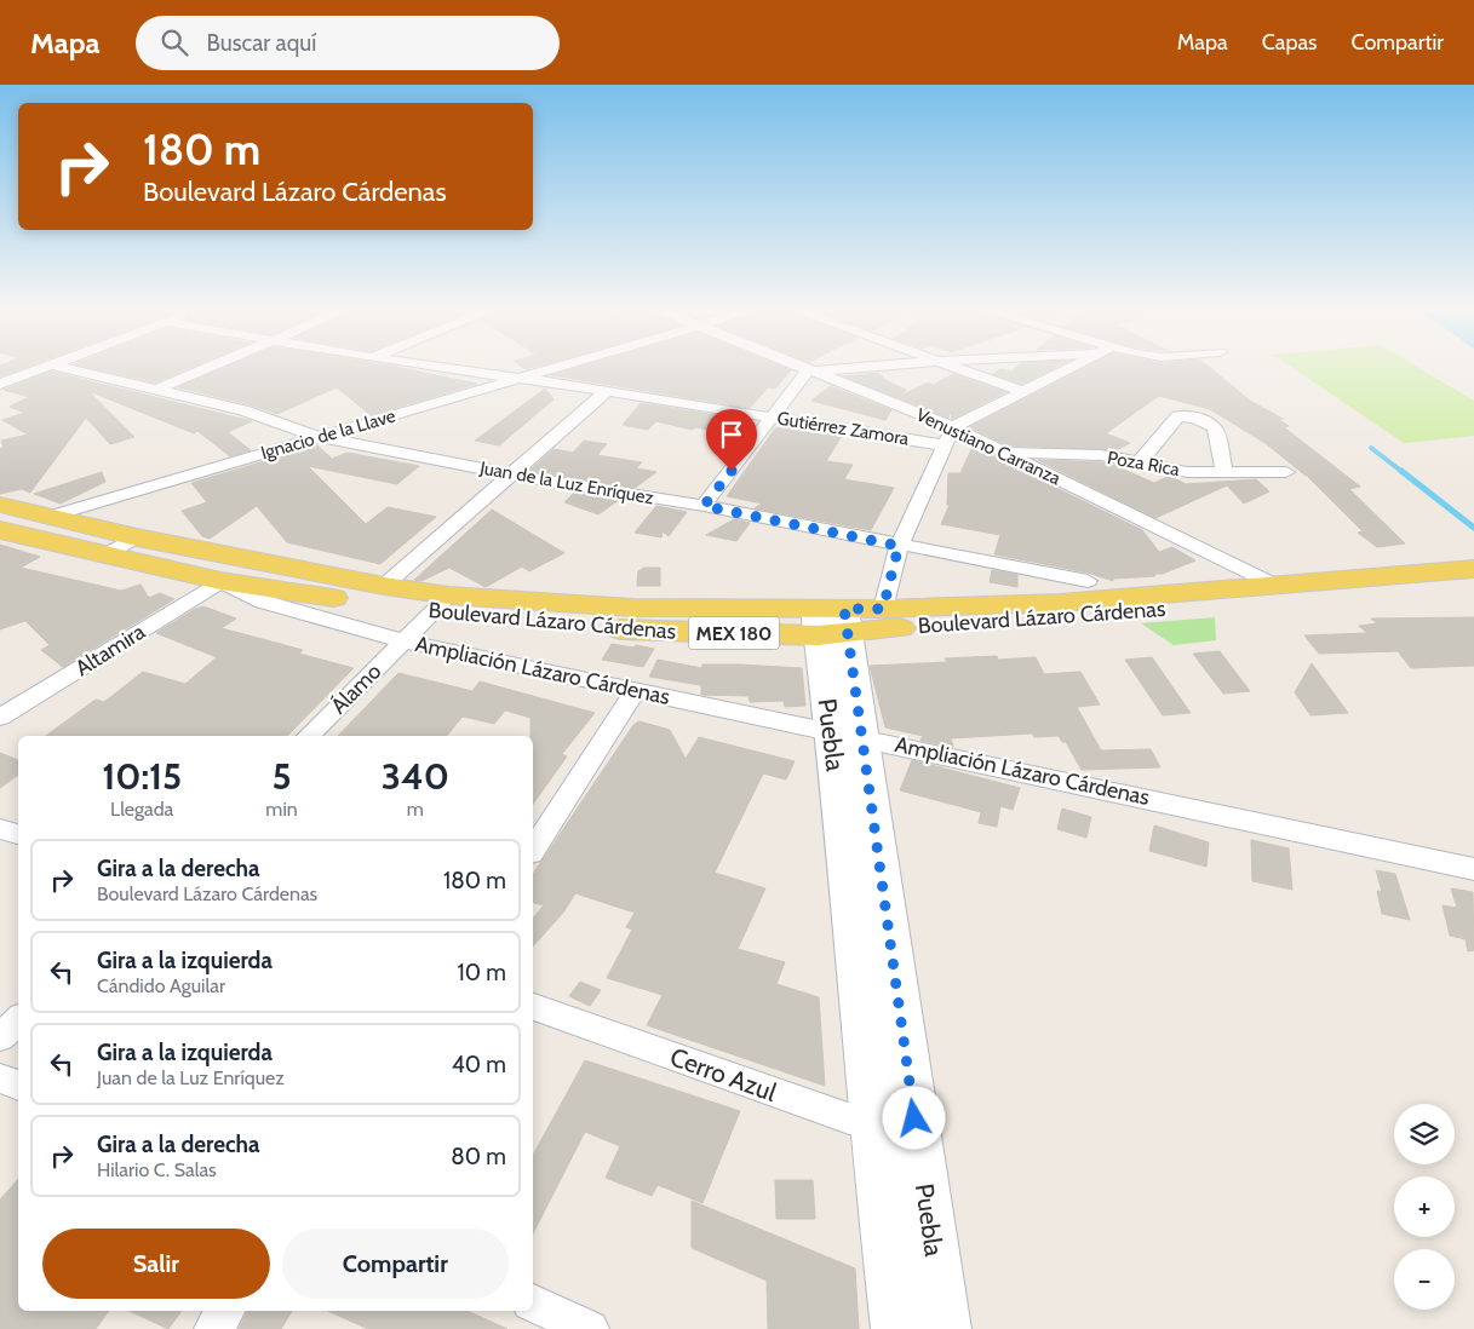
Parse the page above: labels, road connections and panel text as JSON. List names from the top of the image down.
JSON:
{
  "streets": {
    "main road": ["Boulevard Lázaro Cárdenas", "MEX 180", "Puebla"],
    "street": [
      "Gutiérrez Zamora",
      "Ignacio de la Llave",
      "Venustiano Carranza",
      "Poza Rica",
      "Juan de la Luz Enríquez",
      "Altamira",
      "Ampliación Lázaro Cárdenas",
      "Álamo",
      "Cerro Azul"
    ]
  },
  "crossings": [
    ["Gutiérrez Zamora", "Ignacio de la Llave"],
    ["Ignacio de la Llave", "Juan de la Luz Enríquez"],
    ["Ignacio de la Llave", "Boulevard Lázaro Cárdenas"],
    ["Venustiano Carranza", "Poza Rica"],
    ["Venustiano Carranza", "Boulevard Lázaro Cárdenas"],
    ["Boulevard Lázaro Cárdenas", "Altamira"],
    ["Boulevard Lázaro Cárdenas", "Ampliación Lázaro Cárdenas"],
    ["Boulevard Lázaro Cárdenas", "Álamo"],
    ["Boulevard Lázaro Cárdenas", "Puebla"],
    ["Altamira", "Ampliación Lázaro Cárdenas"],
    ["Ampliación Lázaro Cárdenas", "Álamo"],
    ["Ampliación Lázaro Cárdenas", "Puebla"],
    ["Puebla", "Cerro Azul"]
  ],
  "page": {
    "header": "Mapa",
    "search": "Buscar aquí",
    "nav": ["Mapa", "Capas", "Compartir"],
    "turn": ["180 m", "Boulevard Lázaro Cárdenas"],
    "eta": [
      "10:15",
      "Llegada",
      "5",
      "min",
      "340",
      "m"
    ],
    "list": [
      {
        "name": "Gira a la derecha",
        "note": "Boulevard Lázaro Cárdenas",
        "value": "180 m"
      },
      {
        "name": "Gira a la izquierda",
        "note": "Cándido Aguilar",
        "value": "10 m"
      },
      {
        "name": "Gira a la izquierda",
        "note": "Juan de la Luz Enríquez",
        "value": "40 m"
      },
      {
        "name": "Gira a la derecha",
        "note": "Hilario C. Salas",
        "value": "80 m"
      }
    ],
    "map_buttons": ["+", "−"],
    "buttons": ["Salir", "Compartir"]
  }
}
